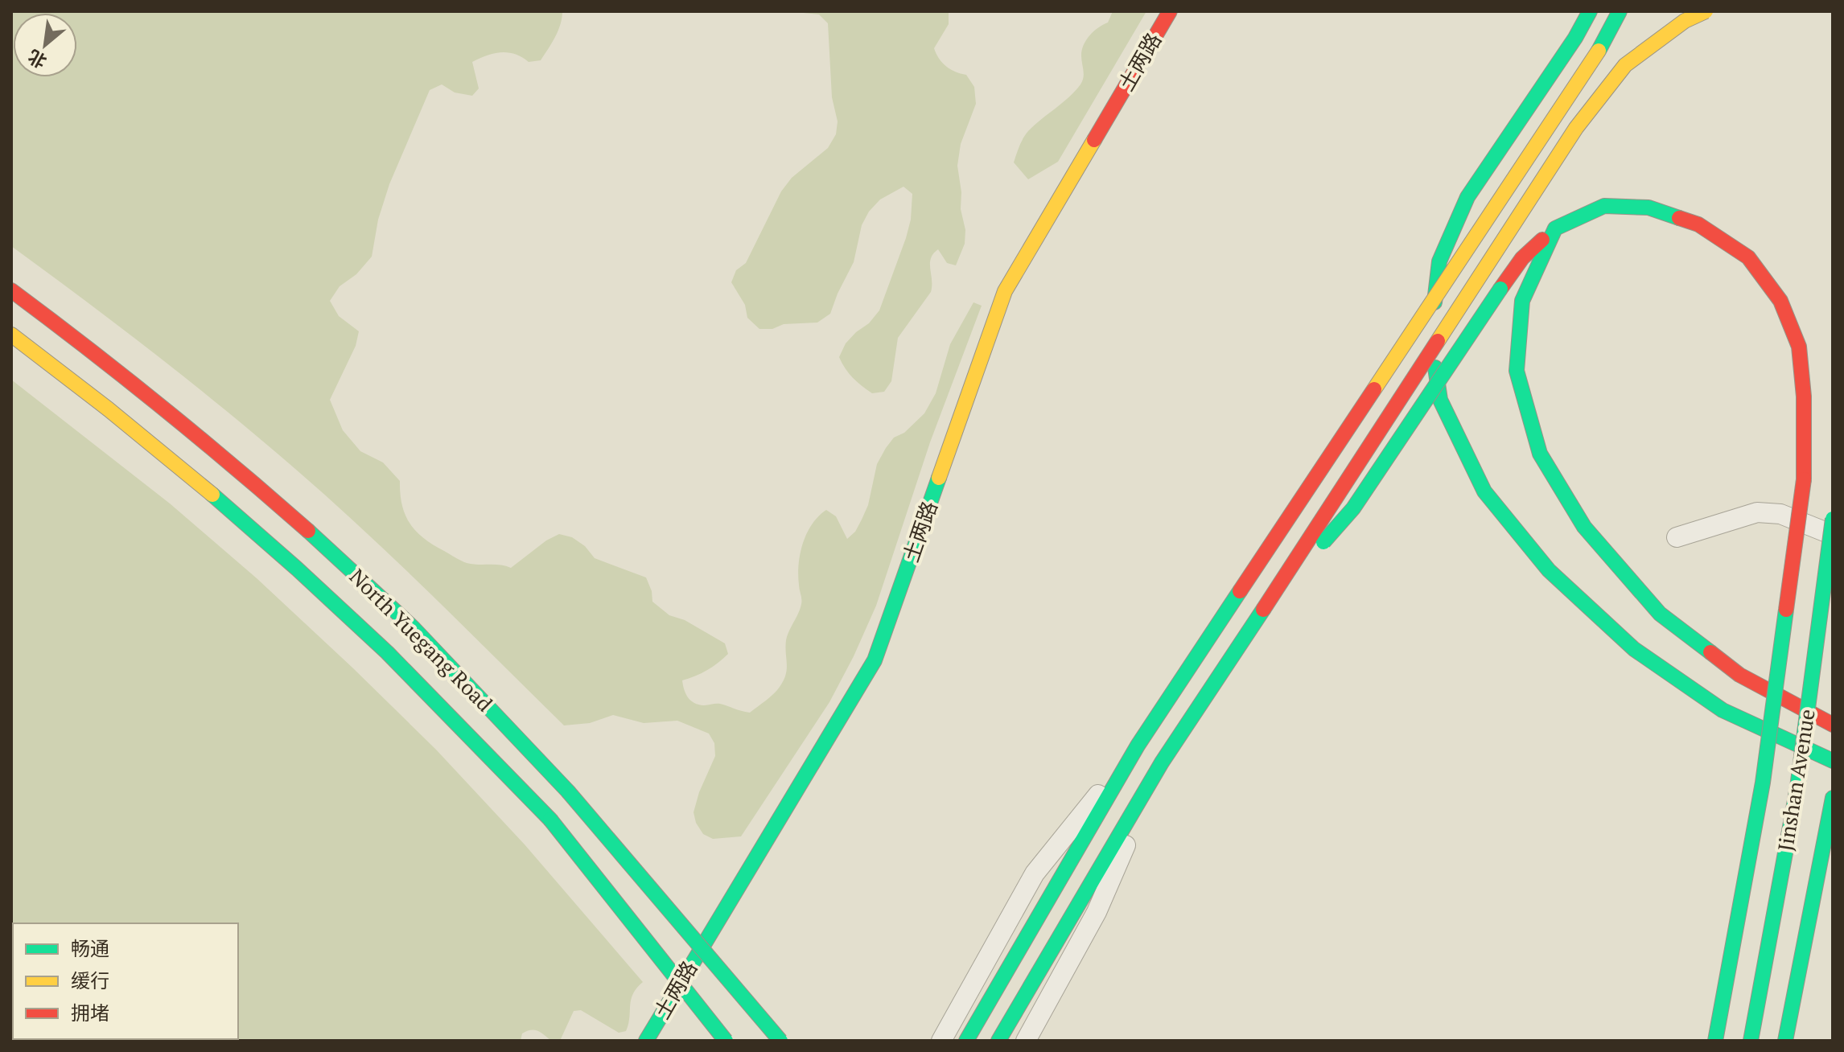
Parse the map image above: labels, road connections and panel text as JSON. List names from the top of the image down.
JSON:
{
  "streets": {
    "main road": ["土两路", "North Yuegang Road", "Jinshan Avenue"]
  },
  "legend": ["畅通", "缓行", "拥堵"],
  "north": "bottom left"
}
